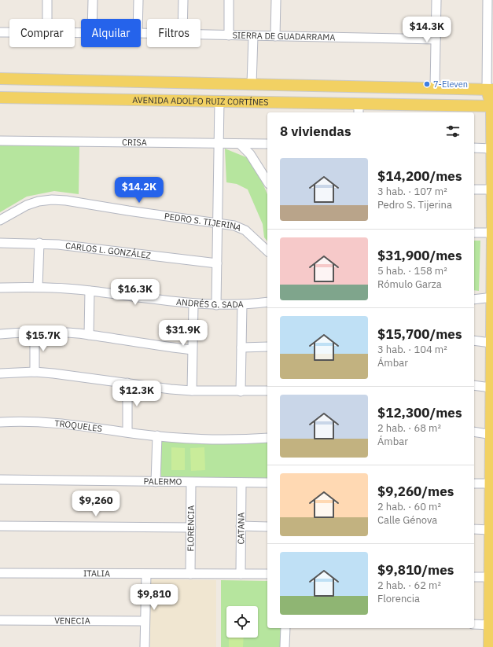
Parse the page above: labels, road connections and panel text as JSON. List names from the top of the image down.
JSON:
{
  "streets": {
    "main road": ["AVENIDA ADOLFO RUIZ CORTÍNES"],
    "street": [
      "SIERRA DE GUADARRAMA",
      "CRISA",
      "PEDRO S. TIJERINA",
      "CARLOS L. GONZÁLEZ",
      "ANDRÉS G. SADA",
      "TROQUELES",
      "PALERMO",
      "FLORENCIA",
      "CATANA",
      "ITALIA",
      "VENECIA"
    ]
  },
  "crossings": [
    ["PALERMO", "FLORENCIA"],
    ["PALERMO", "CATANA"],
    ["FLORENCIA", "ITALIA"],
    ["CATANA", "ITALIA"]
  ],
  "places": ["7-Eleven"],
  "page": {
    "price": [
      "$14.3K",
      "$14.2K",
      "$16.3K",
      "$31.9K",
      "$15.7K",
      "$12.3K",
      "$9,260",
      "$9,810"
    ],
    "chip": ["Comprar", "Alquilar", "Filtros"],
    "heading": "8 viviendas",
    "list": [
      {
        "name": "$14,200/mes",
        "note": "3 hab. · 107 m² · Pedro S. Tijerina"
      },
      {
        "name": "$31,900/mes",
        "note": "5 hab. · 158 m² · Rómulo Garza"
      },
      {
        "name": "$15,700/mes",
        "note": "3 hab. · 104 m² · Ámbar"
      },
      {
        "name": "$12,300/mes",
        "note": "2 hab. · 68 m² · Ámbar"
      },
      {
        "name": "$9,260/mes",
        "note": "2 hab. · 60 m² · Calle Génova"
      },
      {
        "name": "$9,810/mes",
        "note": "2 hab. · 62 m² · Florencia"
      }
    ]
  }
}
